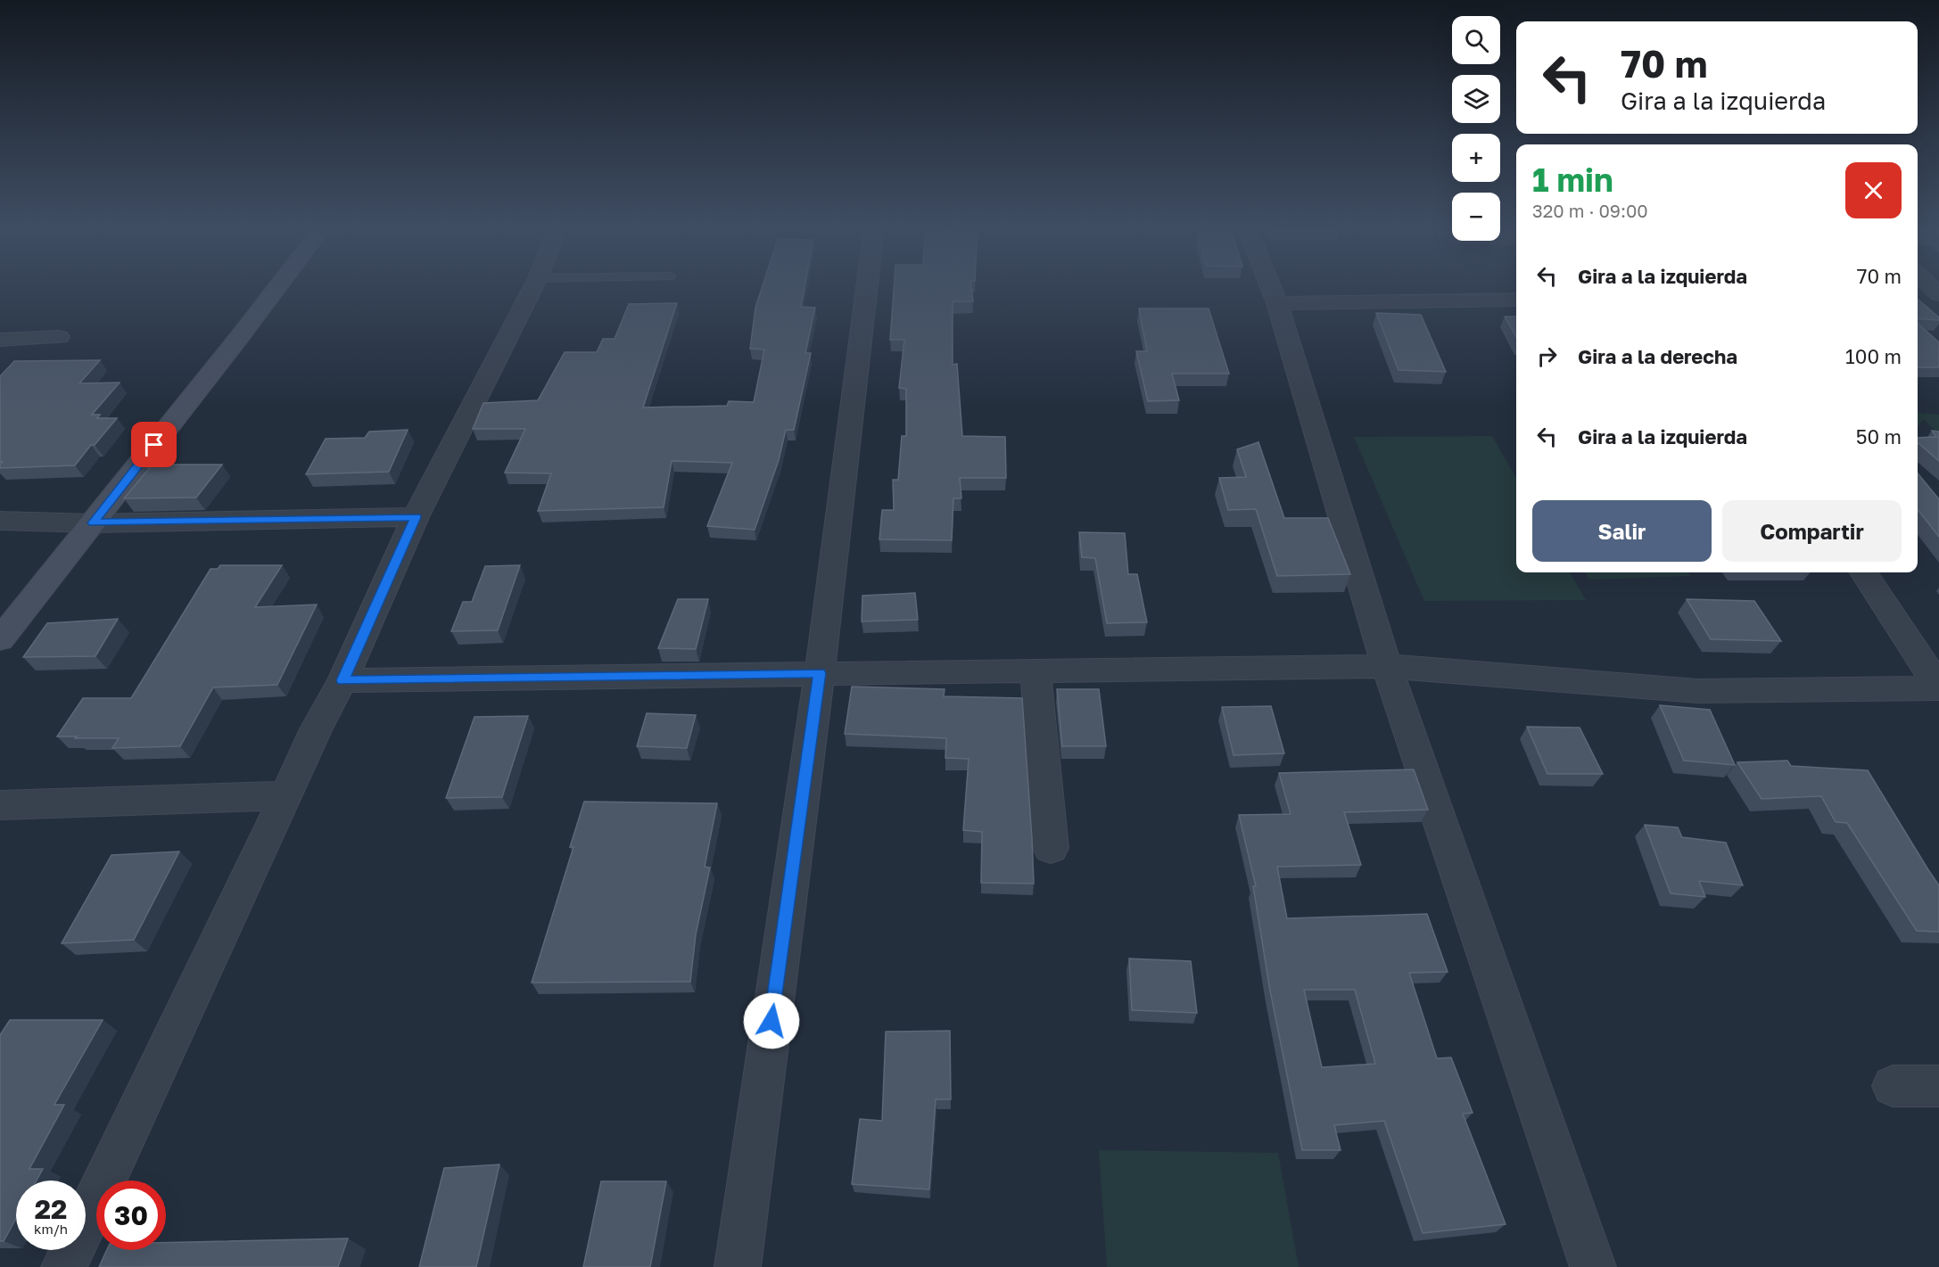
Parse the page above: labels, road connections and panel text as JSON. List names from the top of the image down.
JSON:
{
  "page": {
    "map_buttons": ["+", "−"],
    "turn": ["70 m", "Gira a la izquierda"],
    "heading": ["1 min", "320 m · 09:00"],
    "list": [
      {
        "name": "Gira a la izquierda",
        "value": "70 m"
      },
      {
        "name": "Gira a la derecha",
        "value": "100 m"
      },
      {
        "name": "Gira a la izquierda",
        "value": "50 m"
      }
    ],
    "buttons": ["Salir", "Compartir"],
    "speed": "22 km/h",
    "limit": "30"
  }
}
